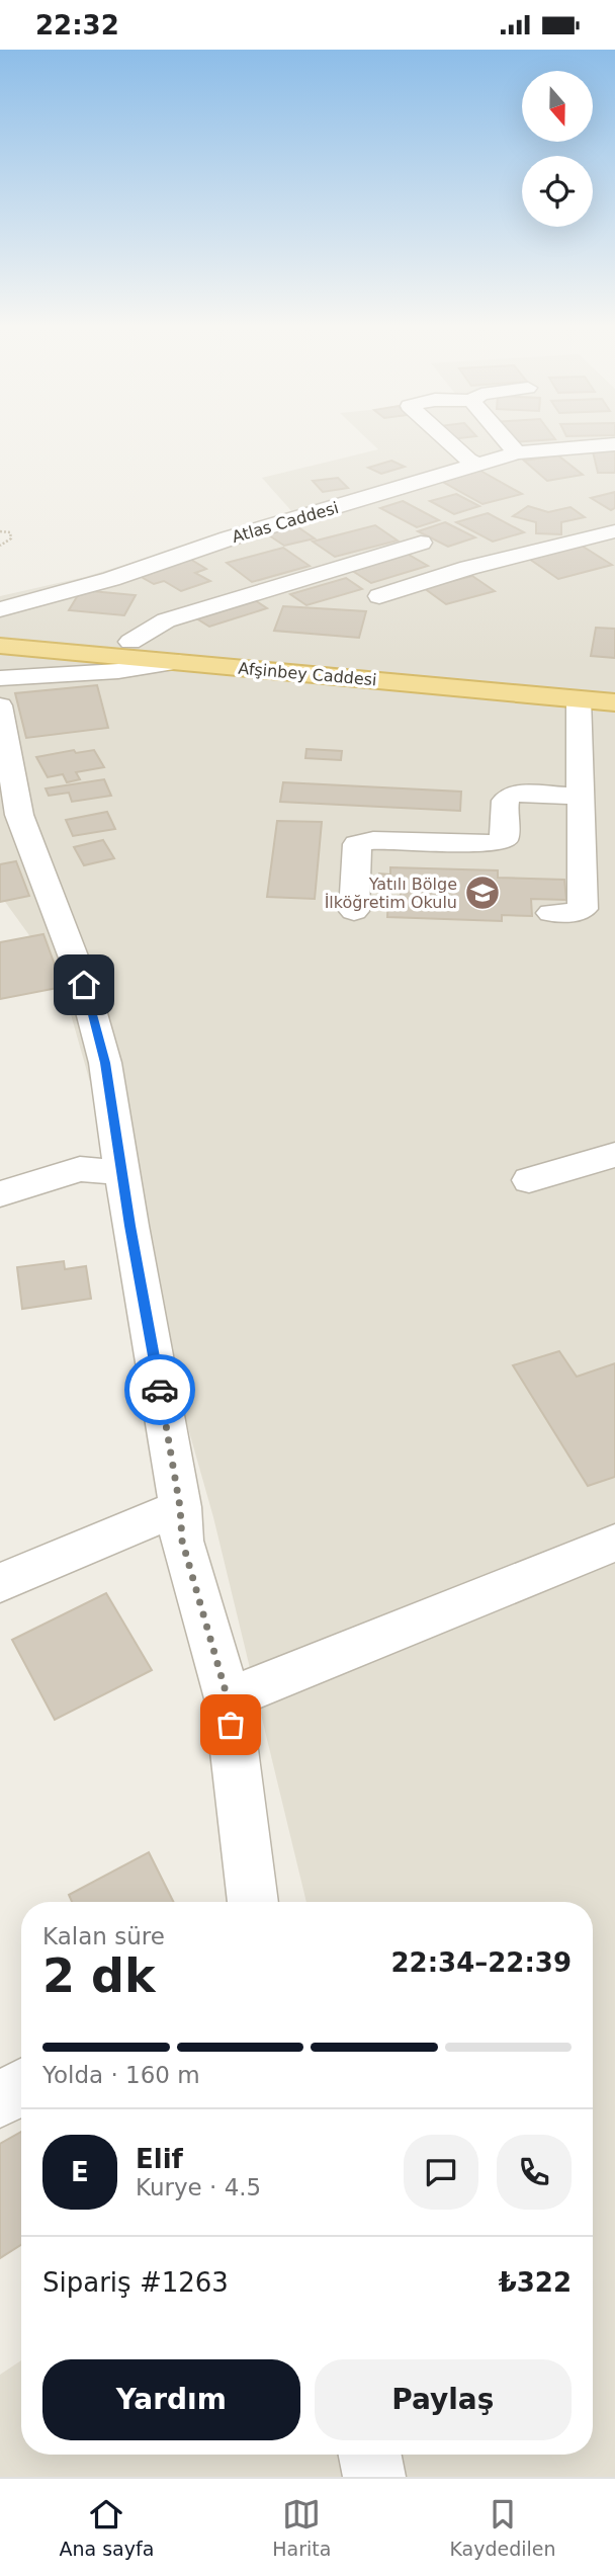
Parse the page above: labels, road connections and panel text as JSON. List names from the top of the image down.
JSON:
{
  "streets": {
    "main road": ["Afşinbey Caddesi"],
    "street": ["Atlas Caddesi"]
  },
  "places": {
    "school or university": ["Yatılı Bölge İlköğretim Okulu"]
  },
  "north": "bottom",
  "page": {
    "status": "22:32",
    "heading": ["2 dk", "Kalan süre", "22:34–22:39"],
    "panel": [
      "Elif",
      "Kurye · 4.5",
      "Sipariş #1263",
      "₺322"
    ],
    "bar": "Yolda · 160 m",
    "round": "E",
    "buttons": ["Yardım", "Paylaş"],
    "tabs": ["Ana sayfa", "Harita", "Kaydedilen"]
  }
}
